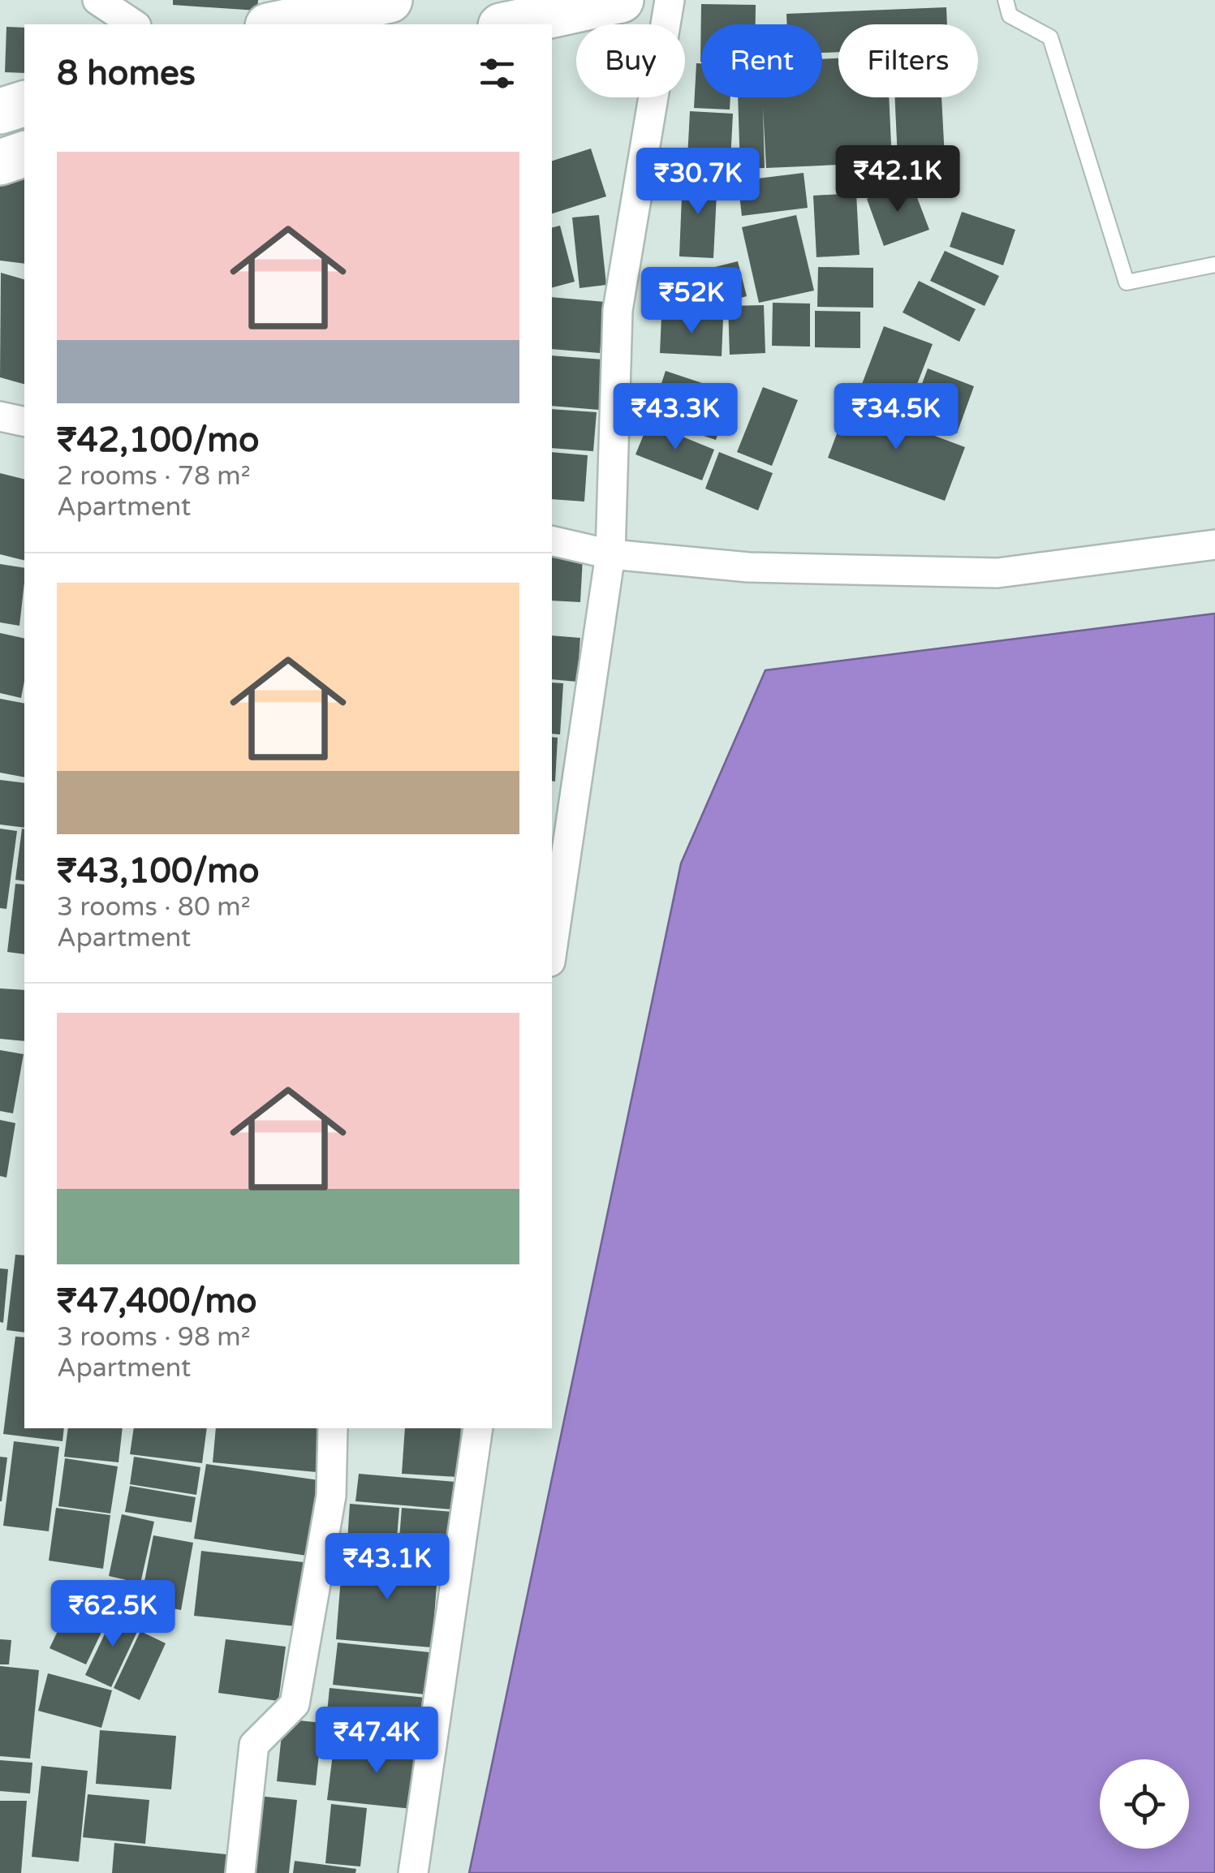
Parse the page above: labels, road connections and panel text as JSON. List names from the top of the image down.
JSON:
{
  "page": {
    "chip": ["Buy", "Rent", "Filters"],
    "heading": "8 homes",
    "list": [
      {
        "name": "₹42,100/mo",
        "note": "2 rooms · 78 m² · Apartment"
      },
      {
        "name": "₹43,100/mo",
        "note": "3 rooms · 80 m² · Apartment"
      },
      {
        "name": "₹47,400/mo",
        "note": "3 rooms · 98 m² · Apartment"
      }
    ],
    "price": [
      "₹42.1K",
      "₹30.7K",
      "₹52K",
      "₹43.3K",
      "₹34.5K",
      "₹43.1K",
      "₹62.5K",
      "₹47.4K"
    ]
  }
}
